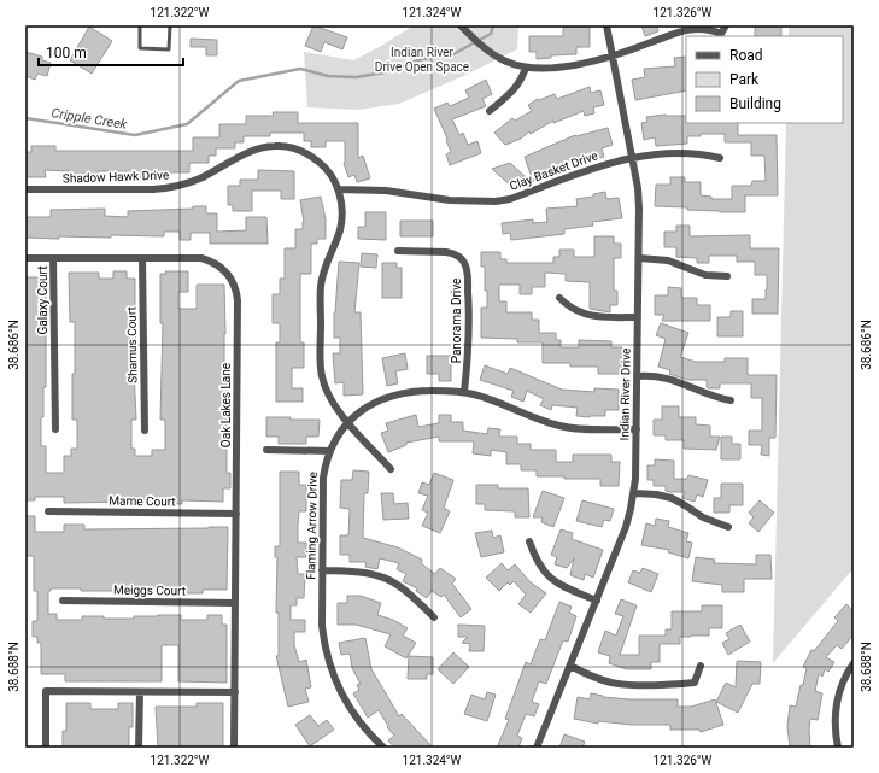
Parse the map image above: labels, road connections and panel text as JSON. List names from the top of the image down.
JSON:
{
  "streets": {
    "street": [
      "Clay Basket Drive",
      "Shadow Hawk Drive",
      "Galaxy Court",
      "Panorama Drive",
      "Shamus Court",
      "Indian River Drive",
      "Oak Lakes Lane",
      "Mame Court",
      "Flaming Arrow Drive",
      "Meiggs Court"
    ]
  },
  "crossings": [
    ["Clay Basket Drive", "Shadow Hawk Drive"],
    ["Clay Basket Drive", "Indian River Drive"],
    ["Shadow Hawk Drive", "Flaming Arrow Drive"],
    ["Galaxy Court", "Oak Lakes Lane"],
    ["Panorama Drive", "Flaming Arrow Drive"],
    ["Shamus Court", "Oak Lakes Lane"],
    ["Indian River Drive", "Flaming Arrow Drive"],
    ["Oak Lakes Lane", "Mame Court"],
    ["Oak Lakes Lane", "Meiggs Court"]
  ],
  "water": ["Cripple Creek"],
  "parks": ["Indian River Drive Open Space"],
  "legend": ["Road", "Park", "Building"],
  "scale_bar": "100 m",
  "coordinates": [
    "121.322°W",
    "121.324°W",
    "121.326°W",
    "38.686°N",
    "38.688°N"
  ]
}
